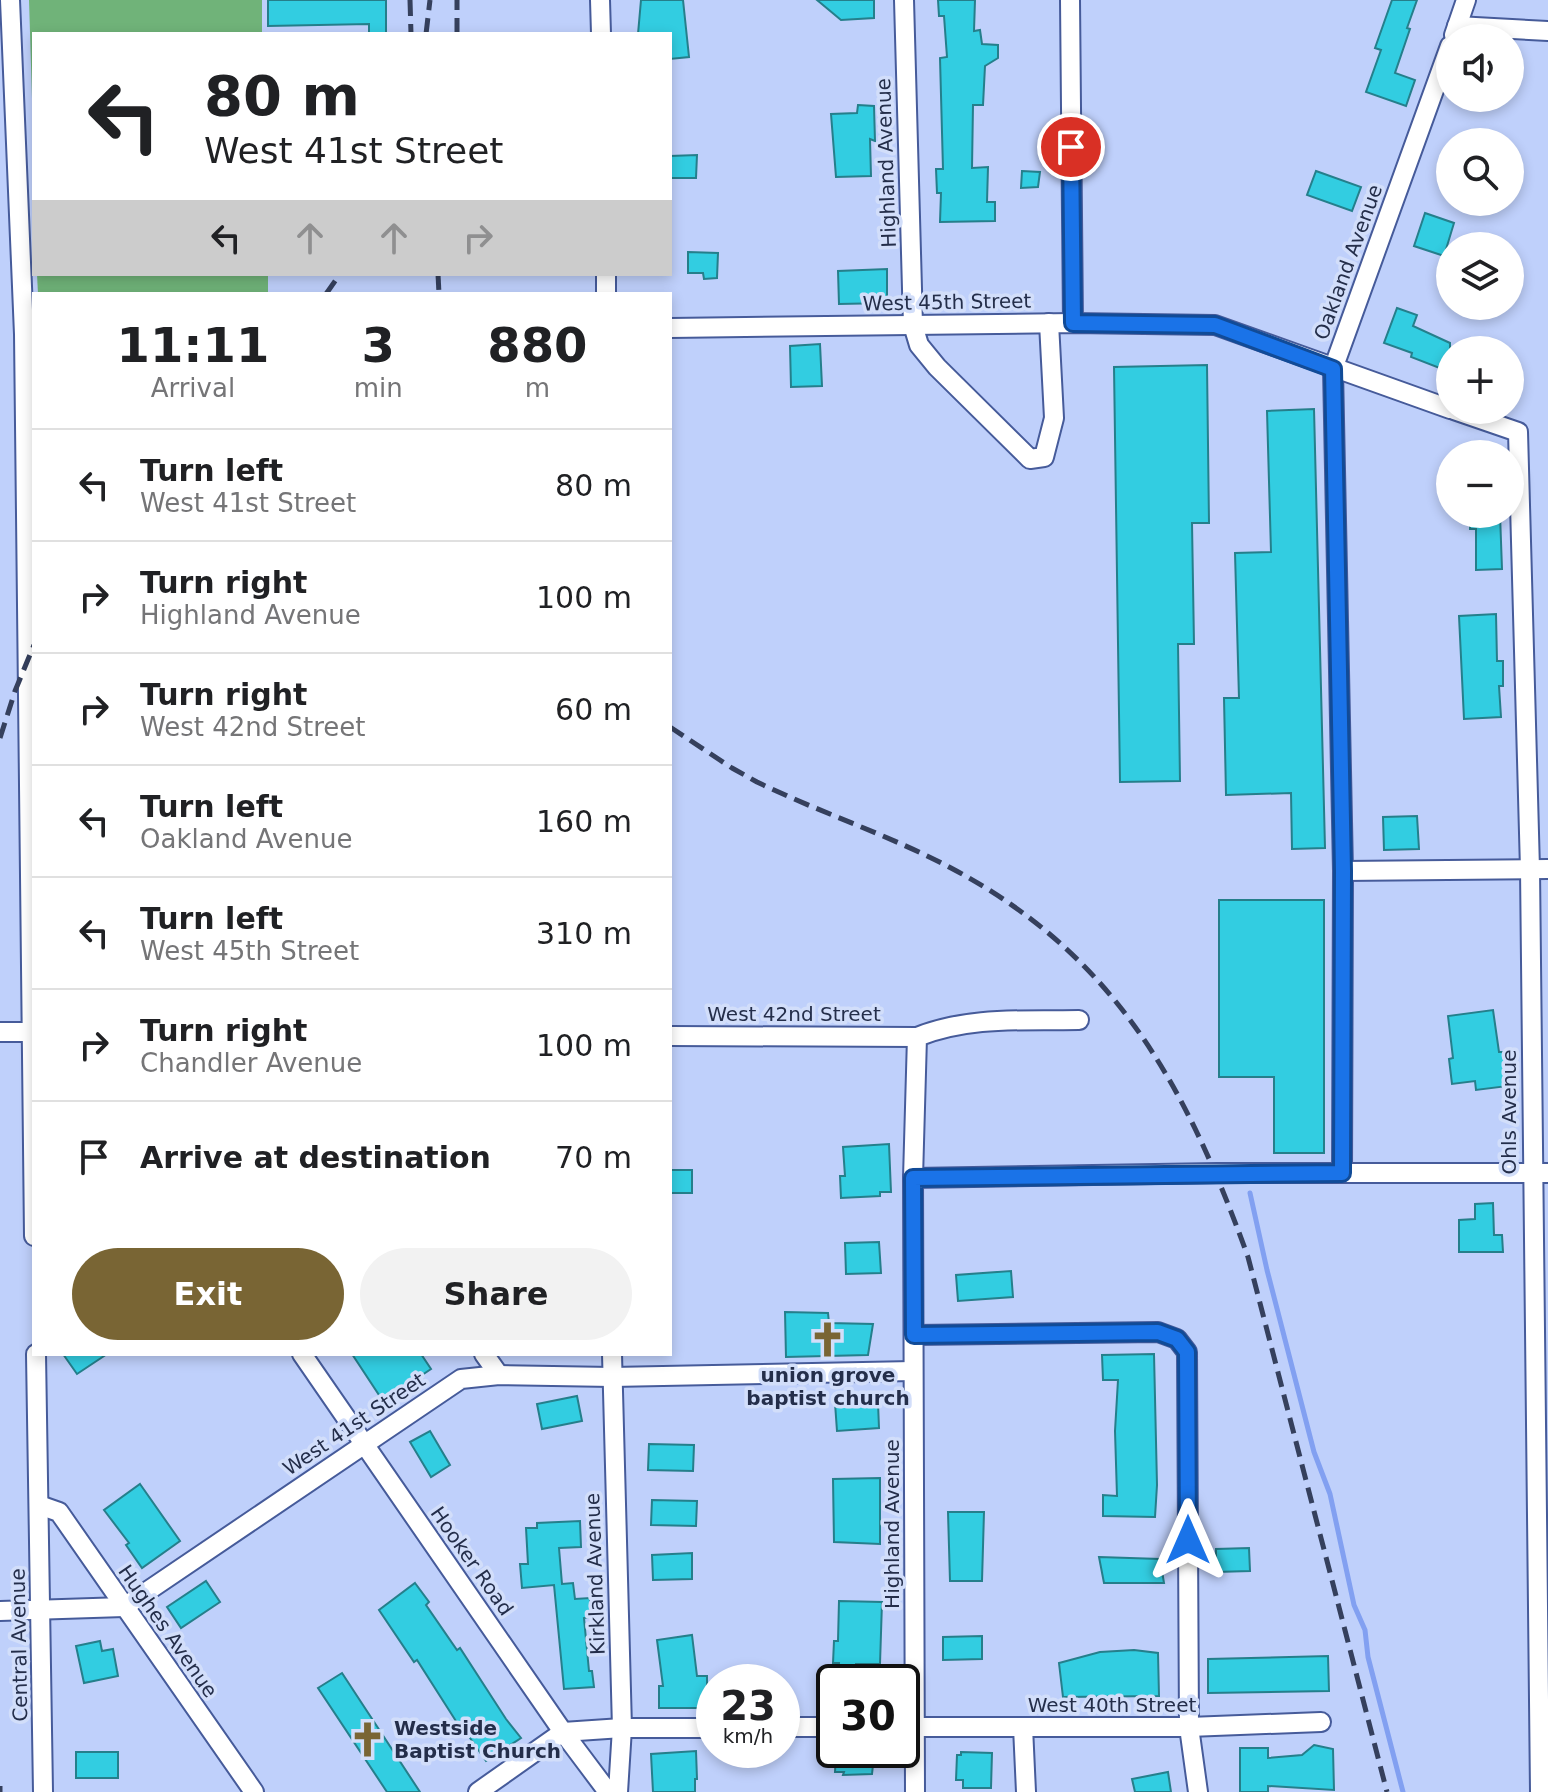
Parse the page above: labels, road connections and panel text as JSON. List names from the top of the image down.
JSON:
{
  "streets": {
    "street": [
      "Highland Avenue",
      "Oakland Avenue",
      "West 45th Street",
      "West 42nd Street",
      "Ohls Avenue",
      "West 41st Street",
      "Hooker Road",
      "Kirkland Avenue",
      "Hughes Avenue",
      "Central Avenue",
      "West 40th Street"
    ]
  },
  "crossings": [
    ["Highland Avenue", "West 45th Street"],
    ["Highland Avenue", "West 42nd Street"],
    ["Highland Avenue", "West 41st Street"],
    ["Oakland Avenue", "West 45th Street"],
    ["West 45th Street", "Ohls Avenue"],
    ["West 41st Street", "Hooker Road"],
    ["West 41st Street", "Kirkland Avenue"],
    ["West 41st Street", "Hughes Avenue"],
    ["Hughes Avenue", "Central Avenue"]
  ],
  "places": {
    "church": ["union grove baptist church", "Westside Baptist Church"]
  },
  "page": {
    "map_buttons": ["+", "−"],
    "turn": ["80 m", "West 41st Street"],
    "eta": [
      "11:11",
      "Arrival",
      "3",
      "min",
      "880",
      "m"
    ],
    "list": [
      {
        "name": "Turn left",
        "note": "West 41st Street",
        "value": "80 m"
      },
      {
        "name": "Turn right",
        "note": "Highland Avenue",
        "value": "100 m"
      },
      {
        "name": "Turn right",
        "note": "West 42nd Street",
        "value": "60 m"
      },
      {
        "name": "Turn left",
        "note": "Oakland Avenue",
        "value": "160 m"
      },
      {
        "name": "Turn left",
        "note": "West 45th Street",
        "value": "310 m"
      },
      {
        "name": "Turn right",
        "note": "Chandler Avenue",
        "value": "100 m"
      },
      {
        "name": "Arrive at destination",
        "value": "70 m"
      }
    ],
    "buttons": ["Exit", "Share"],
    "speed": "23 km/h",
    "limit": "30"
  }
}
